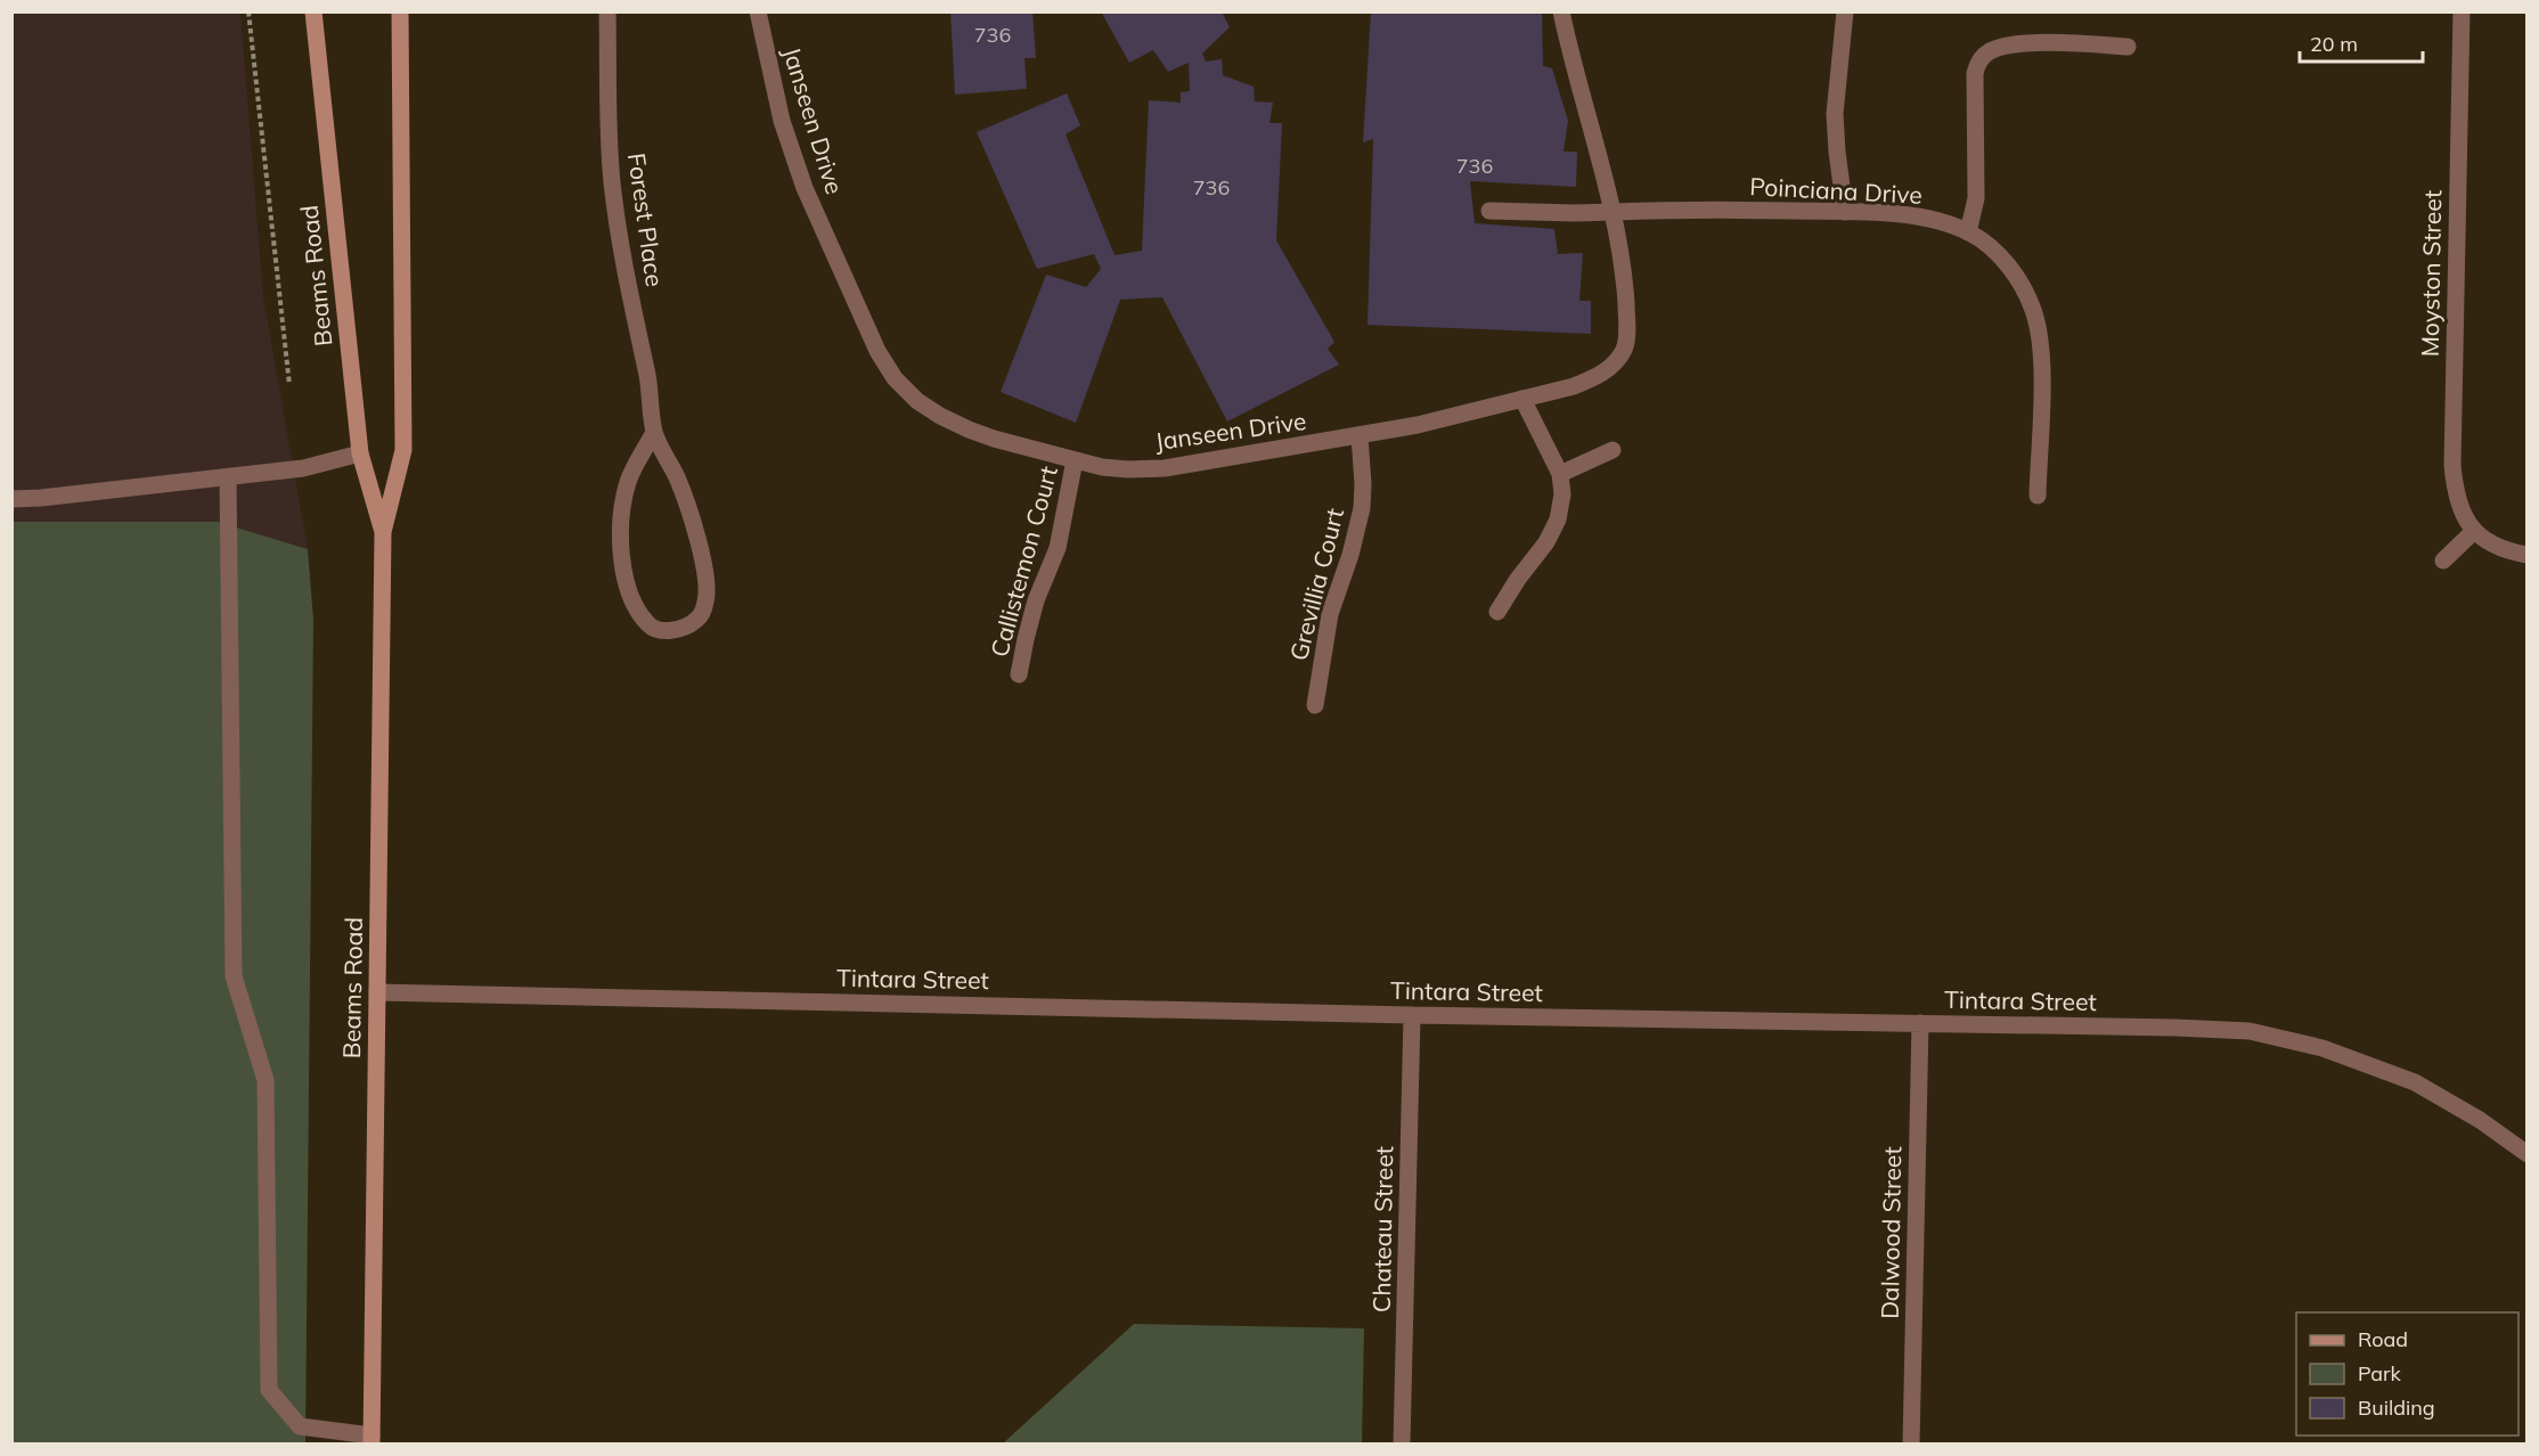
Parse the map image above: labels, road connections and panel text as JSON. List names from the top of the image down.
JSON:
{
  "streets": {
    "main road": ["Beams Road"],
    "street": [
      "Janseen Drive",
      "Poinciana Drive",
      "Forest Place",
      "Moyston Street",
      "Callistemon Court",
      "Grevillia Court",
      "Tintara Street",
      "Chateau Street",
      "Dalwood Street"
    ]
  },
  "crossings": [
    ["Janseen Drive", "Poinciana Drive"],
    ["Janseen Drive", "Callistemon Court"],
    ["Janseen Drive", "Grevillia Court"],
    ["Beams Road", "Tintara Street"],
    ["Tintara Street", "Chateau Street"],
    ["Tintara Street", "Dalwood Street"]
  ],
  "house_numbers": ["736", "736", "736"],
  "legend": ["Road", "Park", "Building"],
  "scale_bar": "20 m"
}
